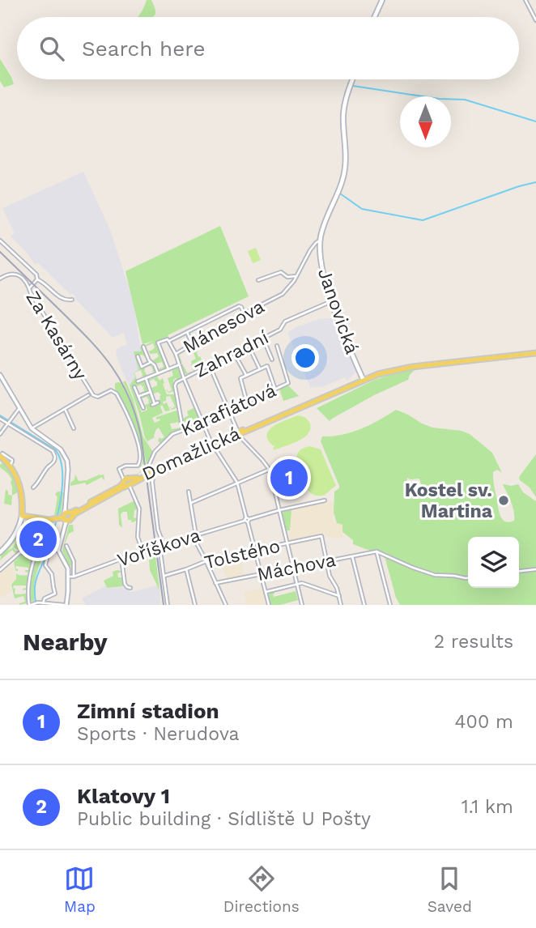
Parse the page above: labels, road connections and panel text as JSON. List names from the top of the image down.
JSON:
{
  "streets": {
    "main road": ["Janovická", "Domažlická"],
    "street": [
      "Mánesova",
      "Za Kasárny",
      "Zahradní",
      "Karafiátová",
      "Voříškova",
      "Tolstého",
      "Máchova"
    ]
  },
  "crossings": [
    ["Janovická", "Mánesova"],
    ["Janovická", "Domažlická"],
    ["Mánesova", "Zahradní"],
    ["Mánesova", "Karafiátová"],
    ["Mánesova", "Domažlická"],
    ["Mánesova", "Voříškova"],
    ["Mánesova", "Tolstého"],
    ["Mánesova", "Máchova"],
    ["Za Kasárny", "Domažlická"],
    ["Zahradní", "Karafiátová"],
    ["Tolstého", "Máchova"]
  ],
  "places": ["Kostel sv. Martina"],
  "north": "bottom",
  "page": {
    "search": "Search here",
    "pins": ["1", "2"],
    "heading": ["Nearby", "2 results"],
    "list": [
      {
        "mark": "1",
        "name": "Zimní stadion",
        "note": "Sports · Nerudova",
        "value": "400 m"
      },
      {
        "mark": "2",
        "name": "Klatovy 1",
        "note": "Public building · Sídliště U Pošty",
        "value": "1.1 km"
      }
    ],
    "nav": ["Map", "Directions", "Saved"]
  }
}
